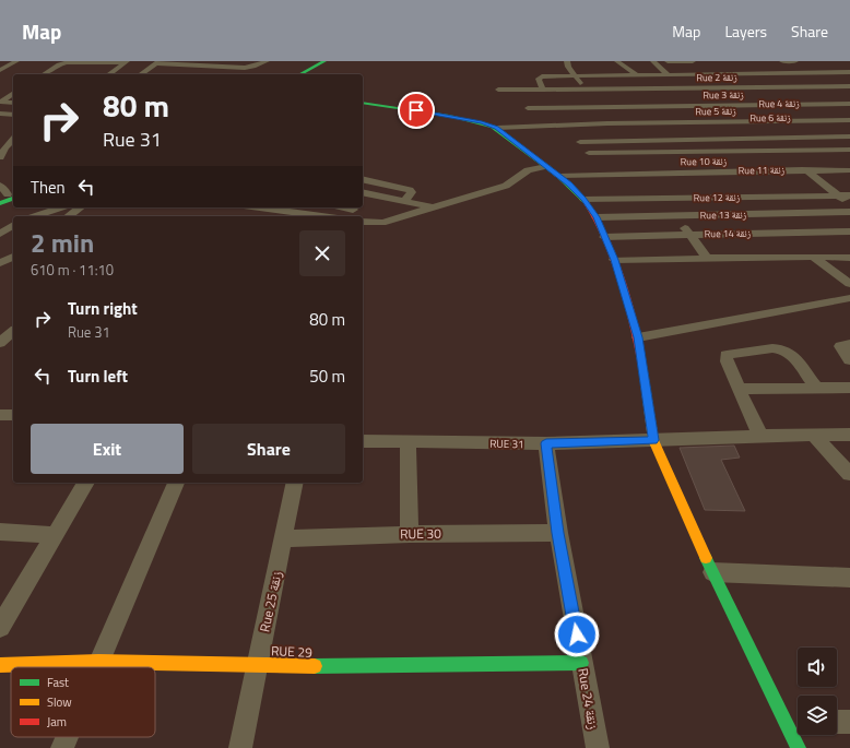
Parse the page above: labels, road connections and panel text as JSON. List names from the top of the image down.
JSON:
{
  "streets": {
    "street": [
      "Rue 2 زنقة",
      "Rue 3 زنقة",
      "Rue 4 زنقة",
      "Rue 5 زنقة",
      "Rue 6 زنقة",
      "Rue 10 زنقة",
      "Rue 11 زنقة",
      "Rue 12 زنقة",
      "Rue 13 زنقة",
      "Rue 14 زنقة",
      "RUE 31",
      "RUE 30",
      "Rue 25 زنقة",
      "RUE 29",
      "Rue 24 زنقة"
    ]
  },
  "crossings": [
    ["Rue 4 زنقة", "Rue 5 زنقة"],
    ["Rue 4 زنقة", "Rue 6 زنقة"],
    ["Rue 5 زنقة", "Rue 6 زنقة"],
    ["RUE 31", "Rue 24 زنقة"],
    ["RUE 30", "Rue 25 زنقة"],
    ["RUE 30", "Rue 24 زنقة"],
    ["Rue 25 زنقة", "RUE 29"],
    ["RUE 29", "Rue 24 زنقة"]
  ],
  "legend": ["Fast", "Slow", "Jam"],
  "page": {
    "header": "Map",
    "nav": ["Map", "Layers", "Share"],
    "turn": ["80 m", "Rue 31"],
    "then": "Then",
    "heading": ["2 min", "610 m · 11:10"],
    "list": [
      {
        "name": "Turn right",
        "note": "Rue 31",
        "value": "80 m"
      },
      {
        "name": "Turn left",
        "value": "50 m"
      }
    ],
    "buttons": ["Exit", "Share"]
  }
}
